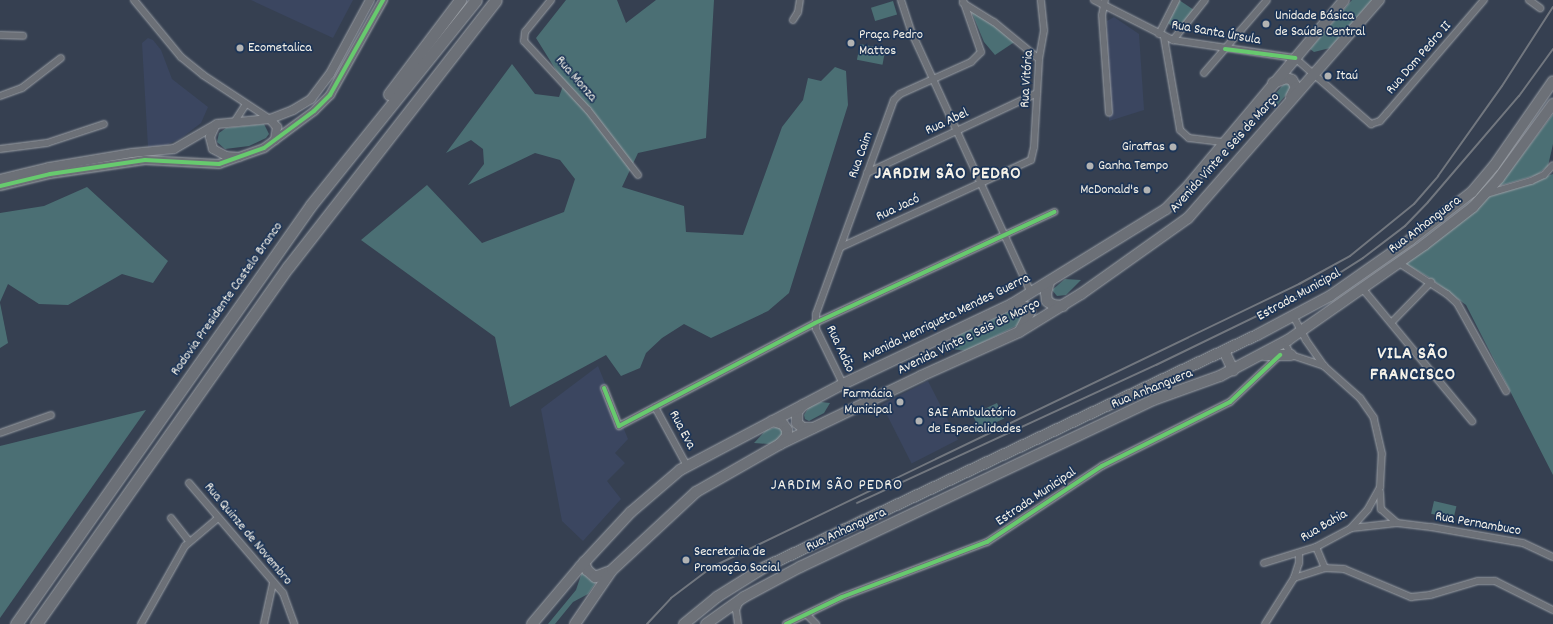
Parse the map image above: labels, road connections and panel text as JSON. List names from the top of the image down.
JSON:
{
  "streets": {
    "highway": ["Rodovia Presidente Castelo Branco"],
    "main road": [
      "Avenida Vinte e Seis de Março",
      "Rua Anhanguera",
      "Estrada Municipal",
      "Avenida Henriqueta Mendes Guerra"
    ],
    "street": [
      "Rua Santa Úrsula",
      "Rua Dom Pedro II",
      "Rua Monza",
      "Rua Vitória",
      "Rua Abel",
      "Rua Caim",
      "Rua Jacó",
      "Rua Adão",
      "Rua Eva",
      "Rua Pernambuco",
      "Rua Bahia",
      "Rua Quinze de Novembro"
    ]
  },
  "crossings": [
    ["Rua Santa Úrsula", "Avenida Henriqueta Mendes Guerra"],
    ["Rua Dom Pedro II", "Avenida Vinte e Seis de Março"],
    ["Rua Vitória", "Rua Abel"],
    ["Rua Vitória", "Rua Jacó"],
    ["Rua Abel", "Rua Caim"],
    ["Rua Caim", "Rua Jacó"],
    ["Rua Caim", "Rua Adão"],
    ["Avenida Henriqueta Mendes Guerra", "Rua Adão"],
    ["Avenida Henriqueta Mendes Guerra", "Rua Eva"],
    ["Rua Pernambuco", "Rua Bahia"]
  ],
  "districts": ["JARDIM SÃO PEDRO", "VILA SÃO FRANCISCO", "JARDIM SÃO PEDRO"],
  "places": [
    "Unidade Básica de Saúde Central",
    "Praça Pedro Mattos",
    "Ecometalica",
    "Itaú",
    "Giraffas",
    "Ganha Tempo",
    "McDonald's",
    "Farmácia Municipal",
    "SAE Ambulatório de Especialidades",
    "Secretaria de Promoção Social"
  ]
}
